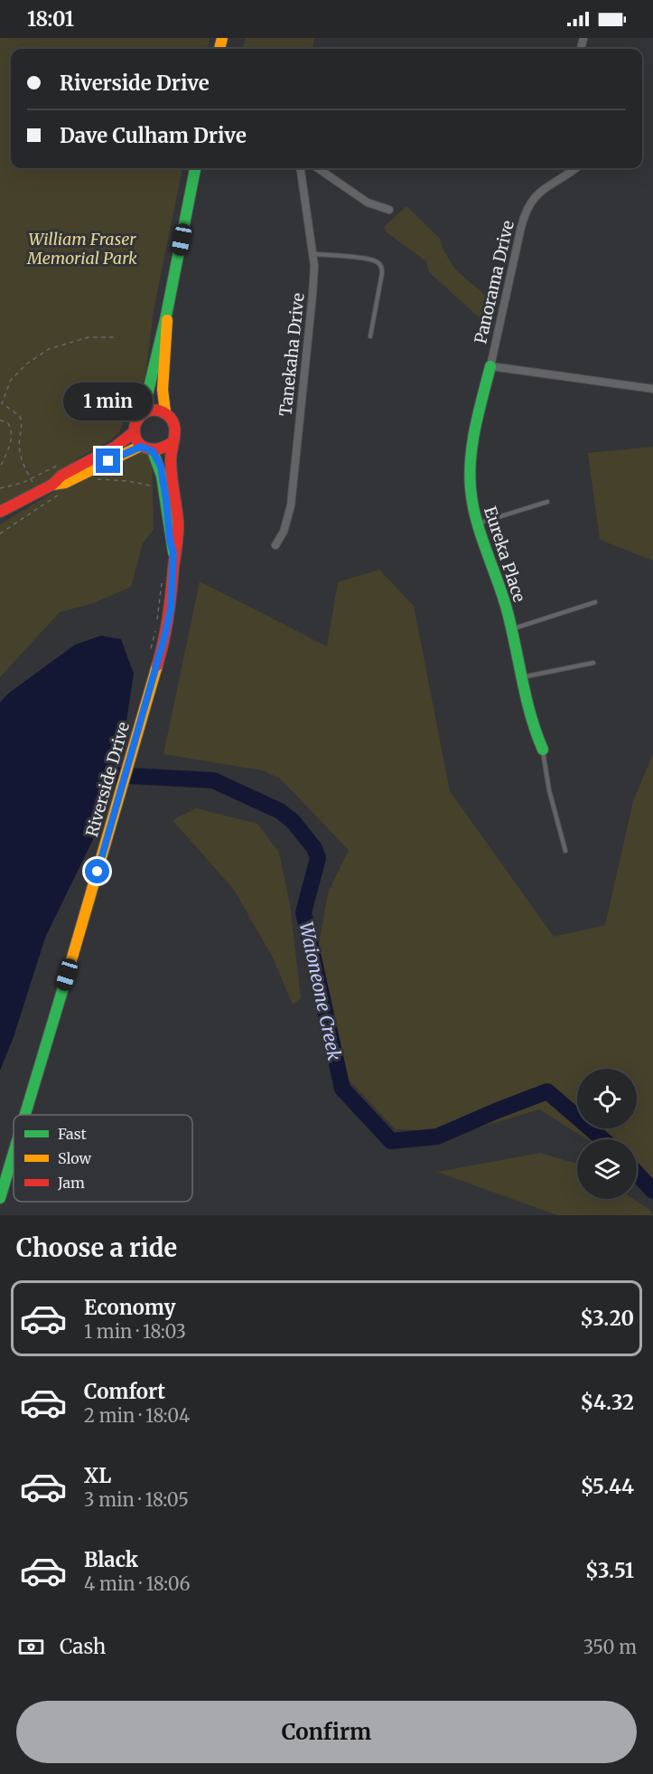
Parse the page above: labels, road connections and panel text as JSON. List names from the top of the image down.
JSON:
{
  "streets": {
    "main road": ["Eureka Place", "Riverside Drive"],
    "street": ["Panorama Drive", "Tanekaha Drive"]
  },
  "crossings": [
    ["Panorama Drive", "Eureka Place"]
  ],
  "water": ["Waioneone Creek"],
  "parks": ["William Fraser Memorial Park"],
  "legend": ["Fast", "Slow", "Jam"],
  "page": {
    "status": "18:01",
    "banner": ["Riverside Drive", "Dave Culham Drive"],
    "bubble": "1 min",
    "heading": "Choose a ride",
    "list": [
      {
        "name": "Economy",
        "note": "1 min · 18:03",
        "value": "$3.20"
      },
      {
        "name": "Comfort",
        "note": "2 min · 18:04",
        "value": "$4.32"
      },
      {
        "name": "XL",
        "note": "3 min · 18:05",
        "value": "$5.44"
      },
      {
        "name": "Black",
        "note": "4 min · 18:06",
        "value": "$3.51"
      }
    ],
    "pay": ["Cash", "350 m"],
    "buttons": "Confirm"
  }
}
